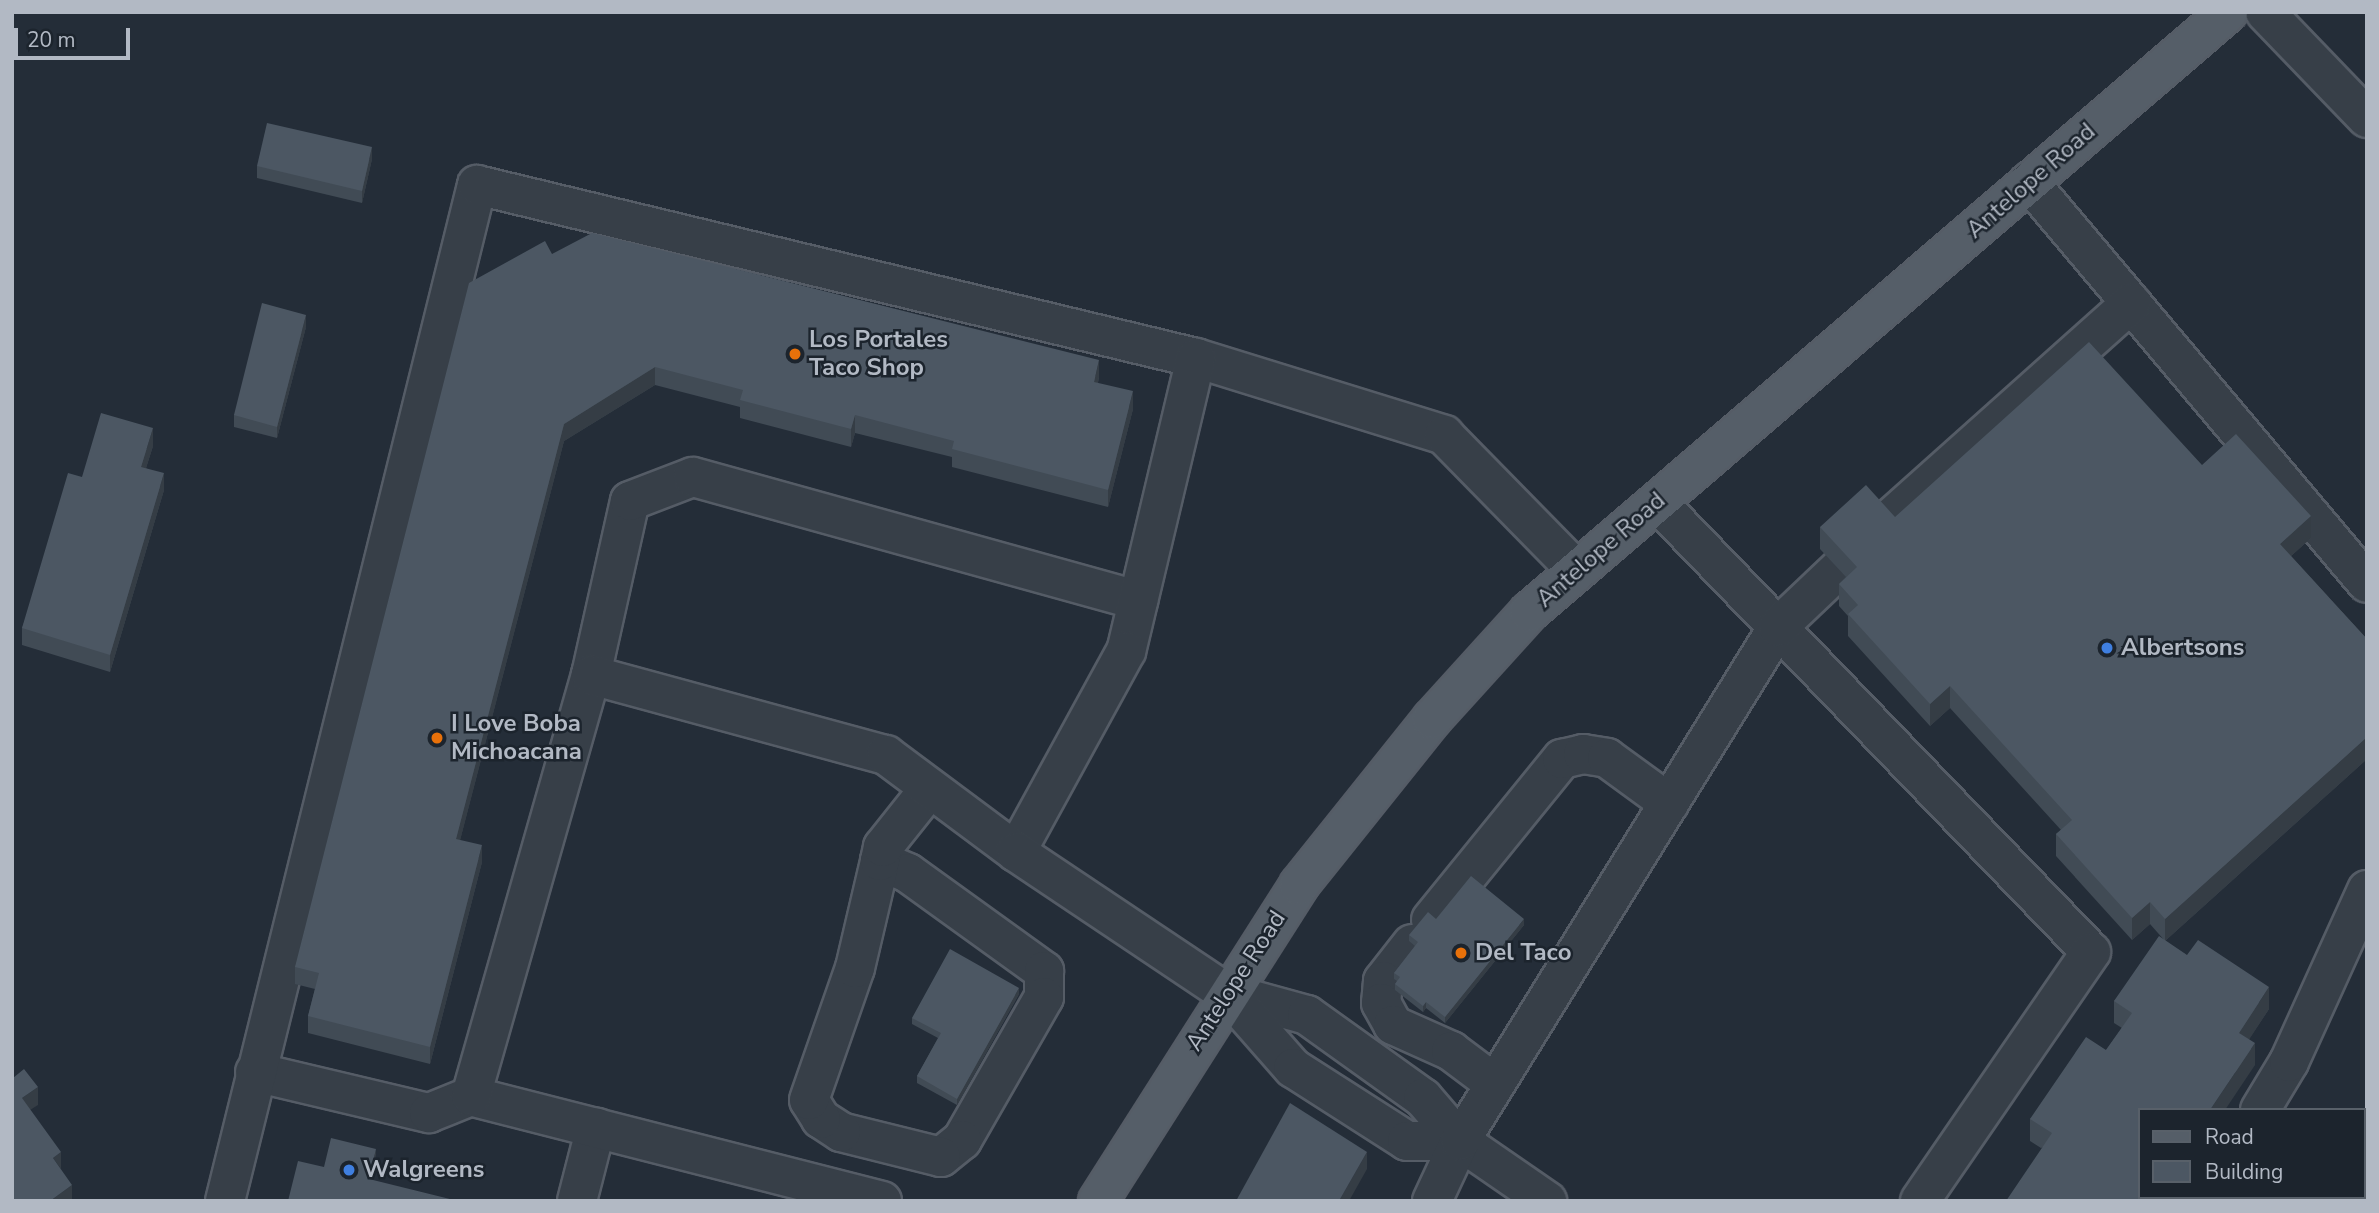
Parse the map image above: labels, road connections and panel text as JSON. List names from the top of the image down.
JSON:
{
  "streets": {
    "main road": ["Antelope Road"]
  },
  "places": [
    "Los Portales Taco Shop",
    "Albertsons",
    "I Love Boba Michoacana",
    "Del Taco",
    "Walgreens"
  ],
  "legend": ["Road", "Building"],
  "scale_bar": "20 m"
}
